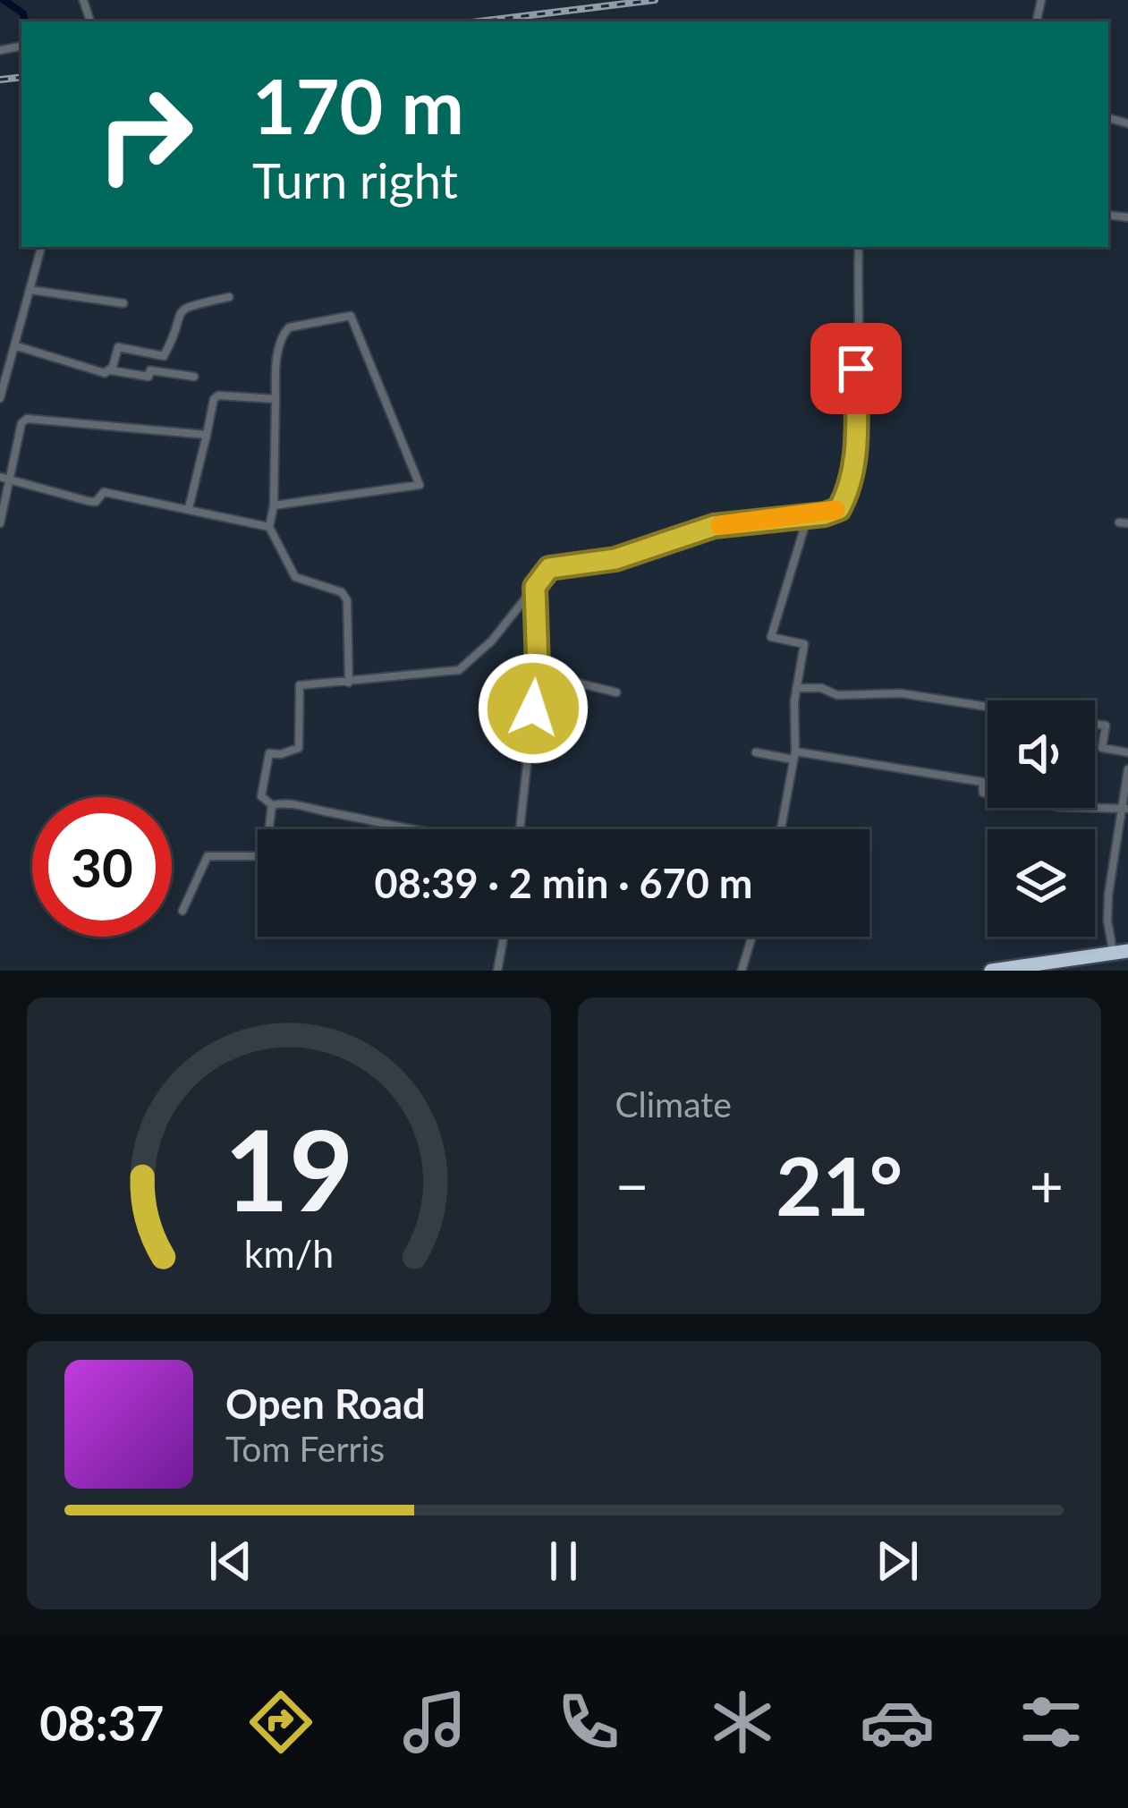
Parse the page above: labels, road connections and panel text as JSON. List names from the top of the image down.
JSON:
{
  "page": {
    "turn": ["170 m", "Turn right"],
    "limit": "30",
    "trip": "08:39 · 2 min · 670 m",
    "tile": "Climate",
    "heat": ["−", "21°", "+"],
    "song": ["Open Road", "Tom Ferris"],
    "tabs": "08:37",
    "gauge": ["19", "km/h"]
  }
}
